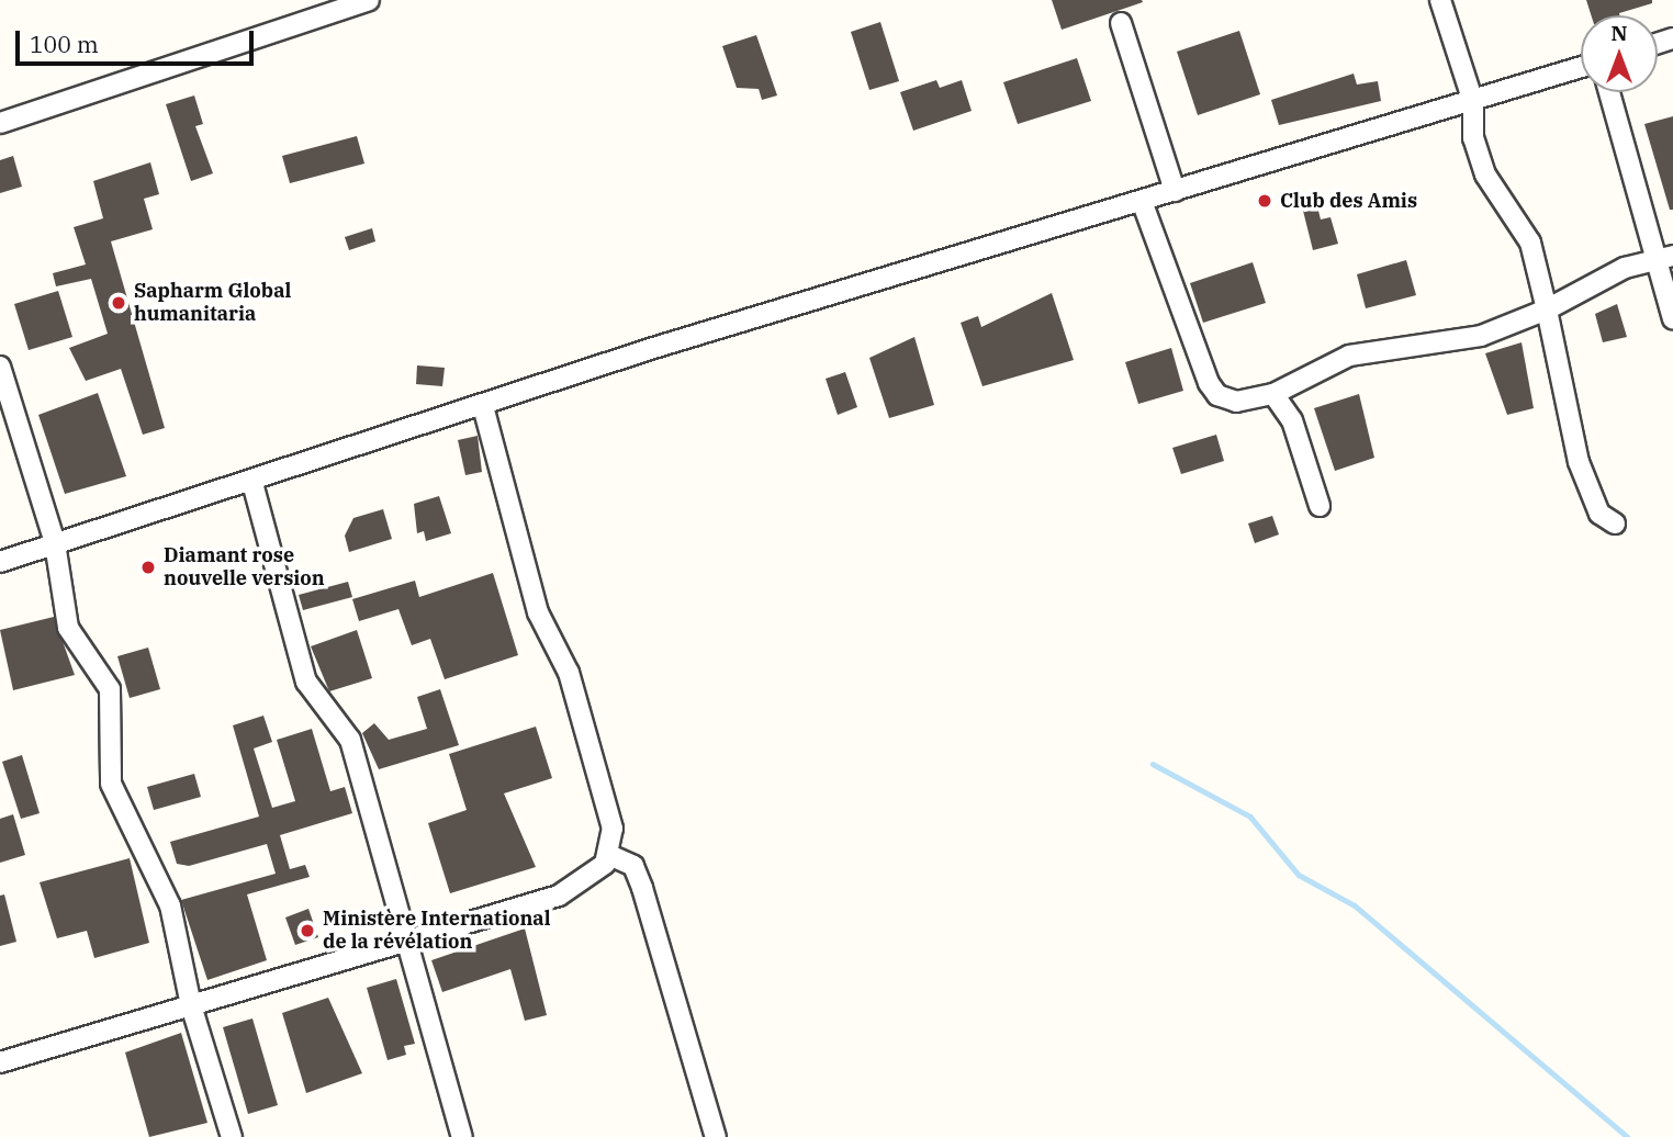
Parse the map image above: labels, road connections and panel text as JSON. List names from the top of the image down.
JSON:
{
  "places": [
    "Club des Amis",
    "Sapharm Global humanitaria",
    "Diamant rose nouvelle version",
    "Ministère International de la révélation"
  ],
  "scale_bar": "100 m",
  "north": "top"
}
